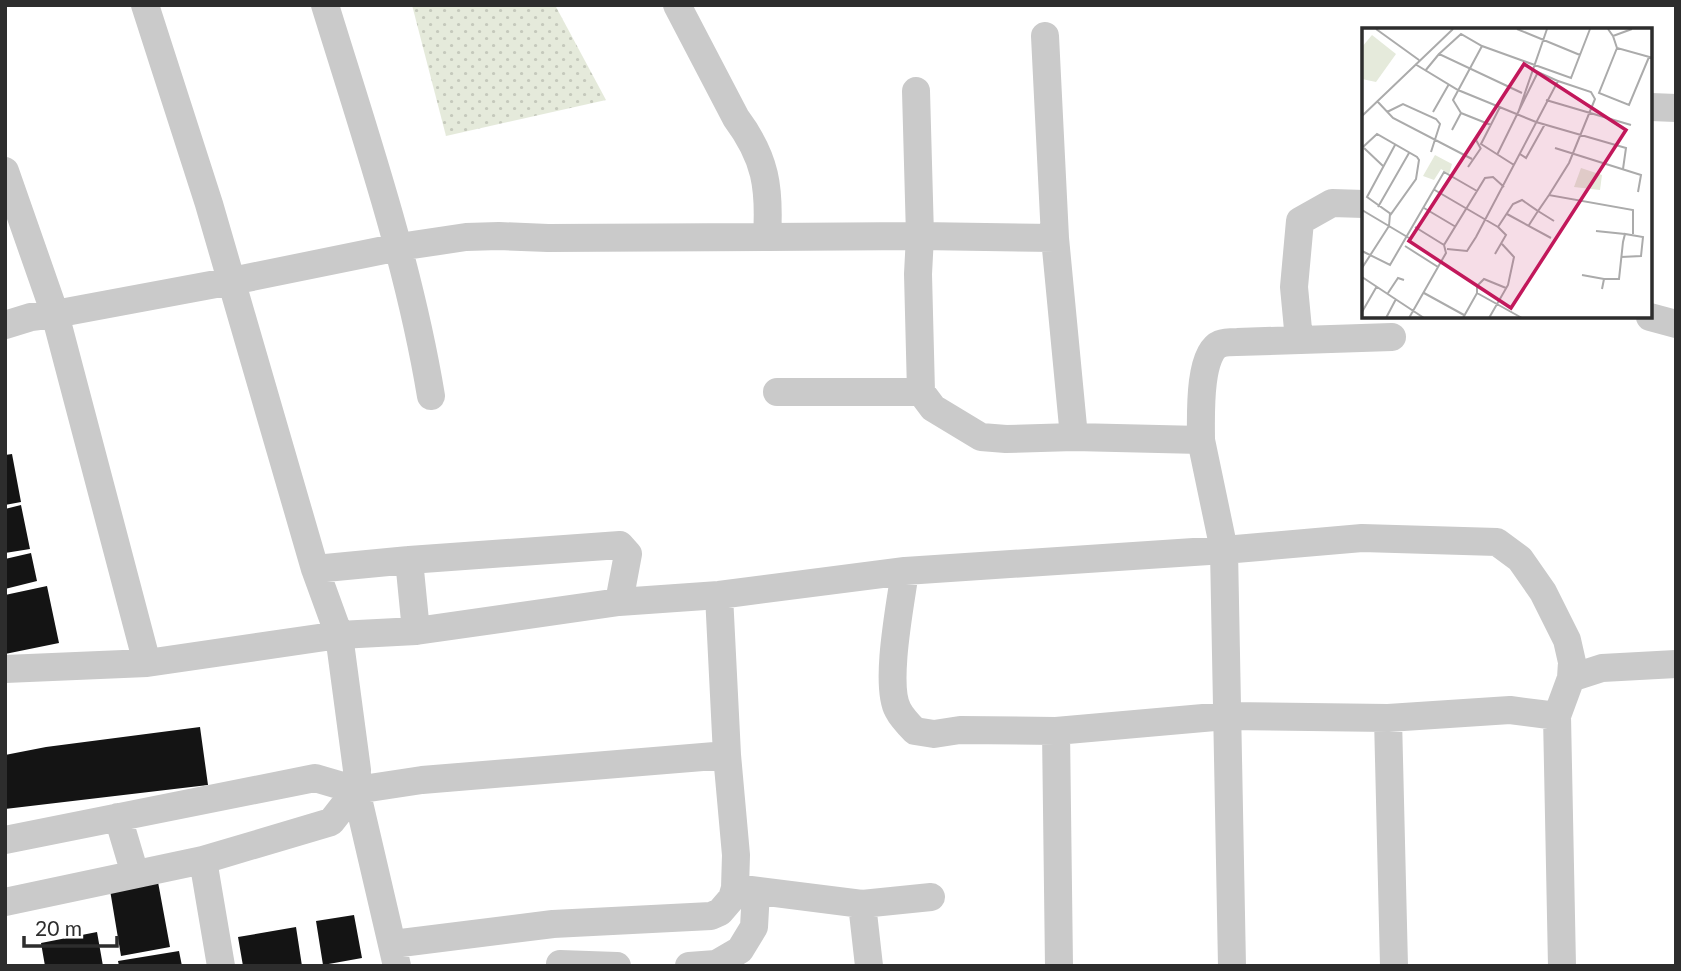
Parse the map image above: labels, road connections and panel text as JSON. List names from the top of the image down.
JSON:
{
  "scale_bar": "20 m"
}
